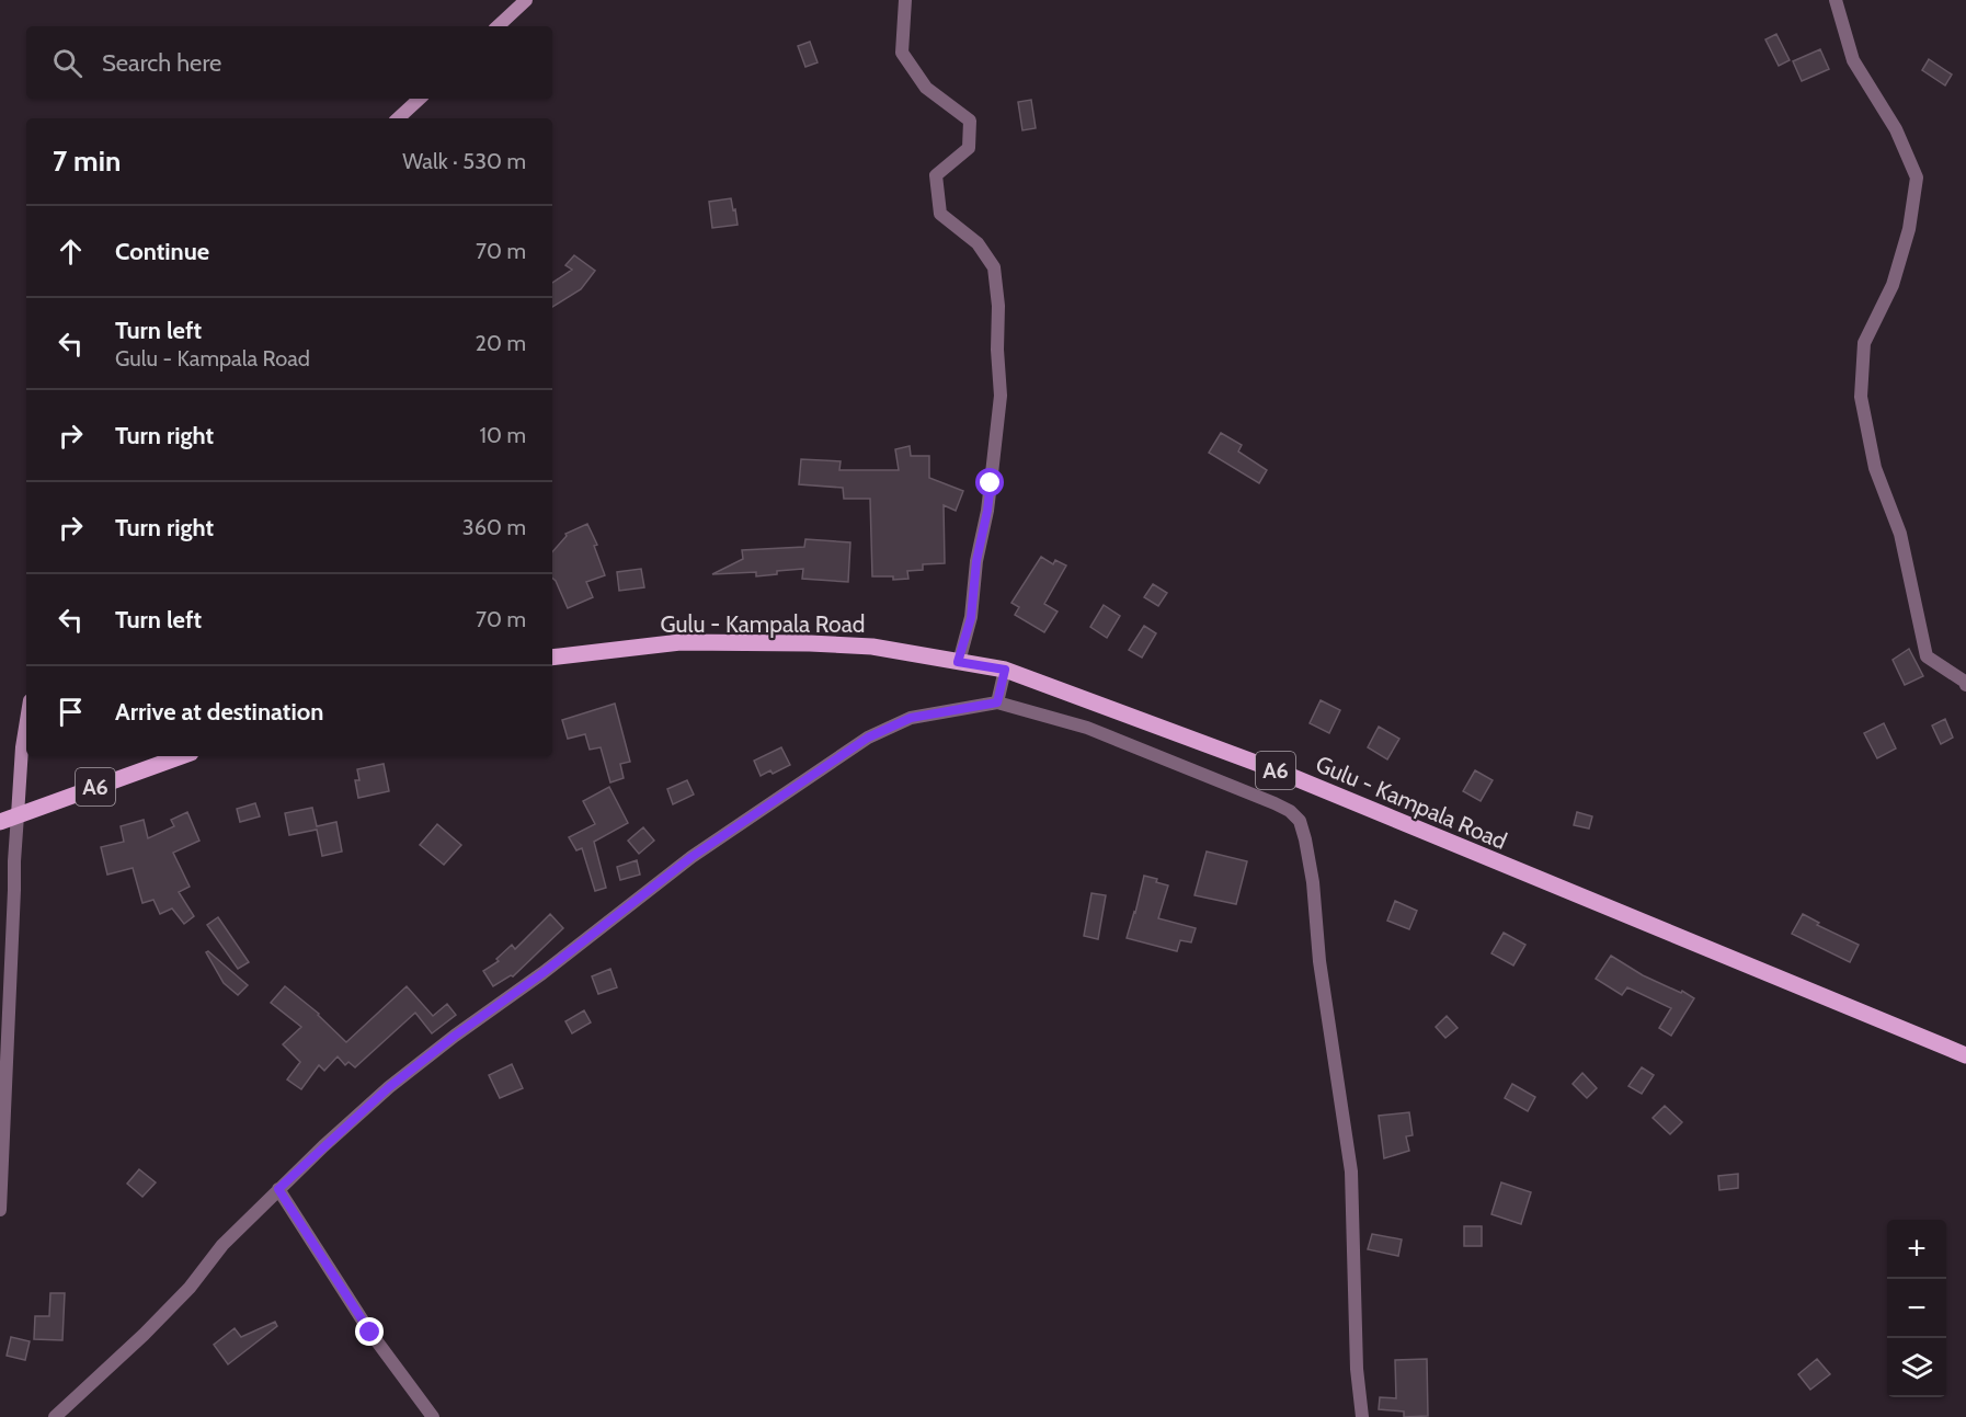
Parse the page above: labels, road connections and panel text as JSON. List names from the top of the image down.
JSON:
{
  "streets": {
    "main road": ["Gulu - Kampala Road", "A6"]
  },
  "page": {
    "search": "Search here",
    "heading": ["7 min", "Walk · 530 m"],
    "list": [
      ["Continue", "70 m"],
      ["Turn left", "Gulu - Kampala Road", "20 m"],
      ["Turn right", "10 m"],
      ["Turn right", "360 m"],
      ["Turn left", "70 m"],
      "Arrive at destination"
    ],
    "map_buttons": ["+", "−"]
  }
}
